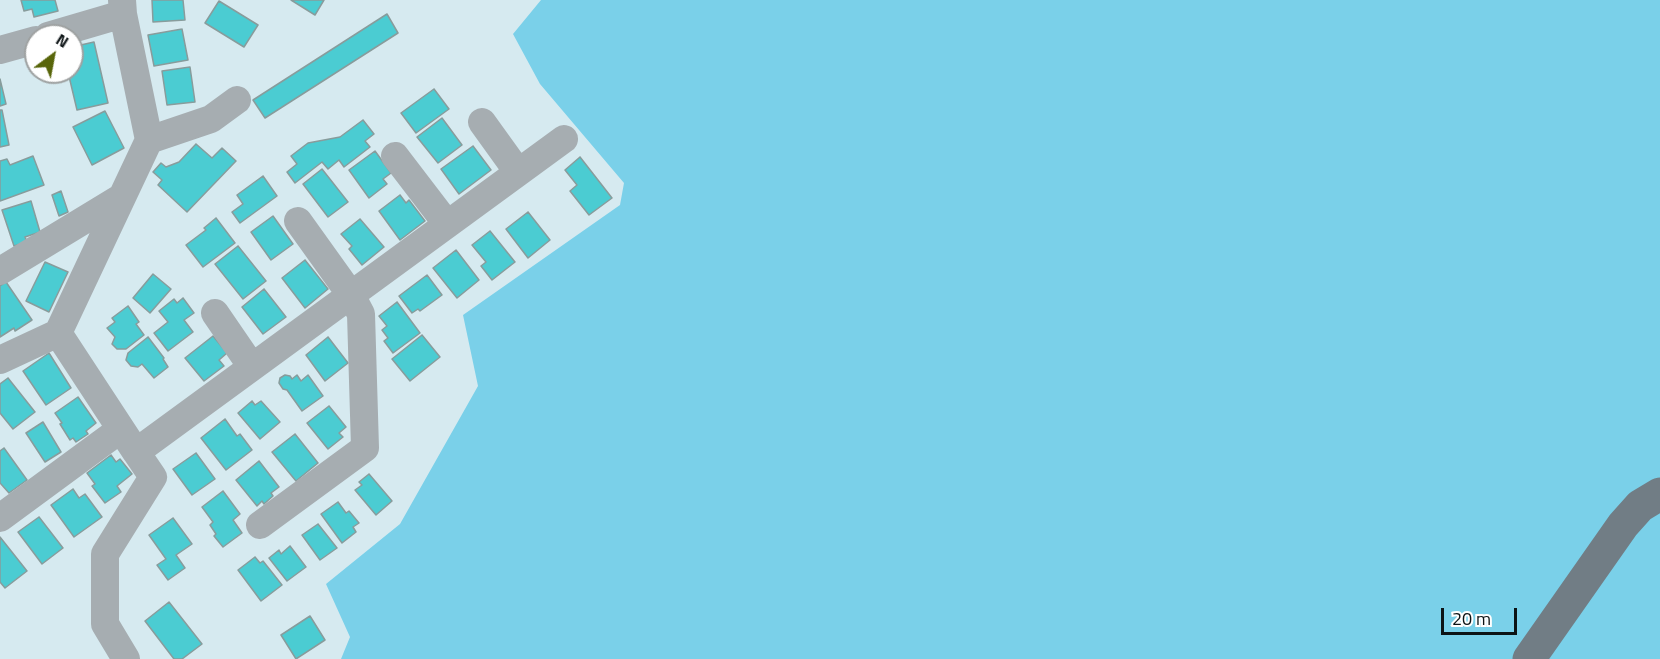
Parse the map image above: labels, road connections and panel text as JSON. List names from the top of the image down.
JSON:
{
  "scale_bar": "20 m",
  "north": "top right"
}
